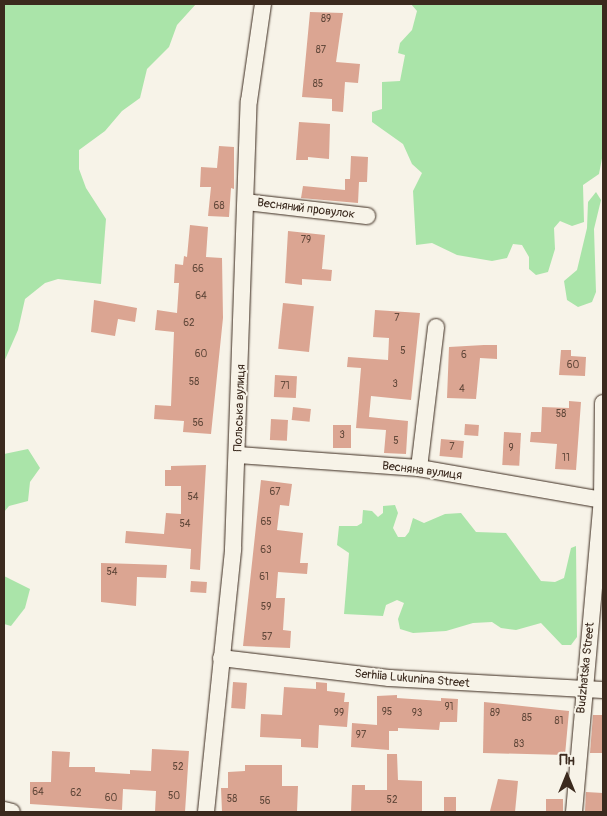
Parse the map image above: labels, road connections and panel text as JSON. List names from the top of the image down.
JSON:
{
  "streets": {
    "street": [
      "Весняний провулок",
      "Польська вулиця",
      "Весняна вулиця",
      "Budzhatska Street",
      "Serhiia Lukunina Street"
    ]
  },
  "crossings": [
    ["Весняний провулок", "Польська вулиця"],
    ["Польська вулиця", "Весняна вулиця"],
    ["Польська вулиця", "Serhiia Lukunina Street"],
    ["Весняна вулиця", "Budzhatska Street"],
    ["Budzhatska Street", "Serhiia Lukunina Street"]
  ],
  "house_numbers": [
    "89",
    "87",
    "85",
    "68",
    "79",
    "66",
    "64",
    "7",
    "62",
    "5",
    "60",
    "6",
    "60",
    "58",
    "3",
    "71",
    "4",
    "58",
    "56",
    "3",
    "5",
    "7",
    "9",
    "11",
    "67",
    "54",
    "65",
    "54",
    "63",
    "54",
    "61",
    "59",
    "57",
    "91",
    "95",
    "99",
    "93",
    "89",
    "85",
    "81",
    "97",
    "83",
    "52",
    "64",
    "62",
    "50",
    "60",
    "58",
    "52",
    "56"
  ],
  "north": "top"
}
